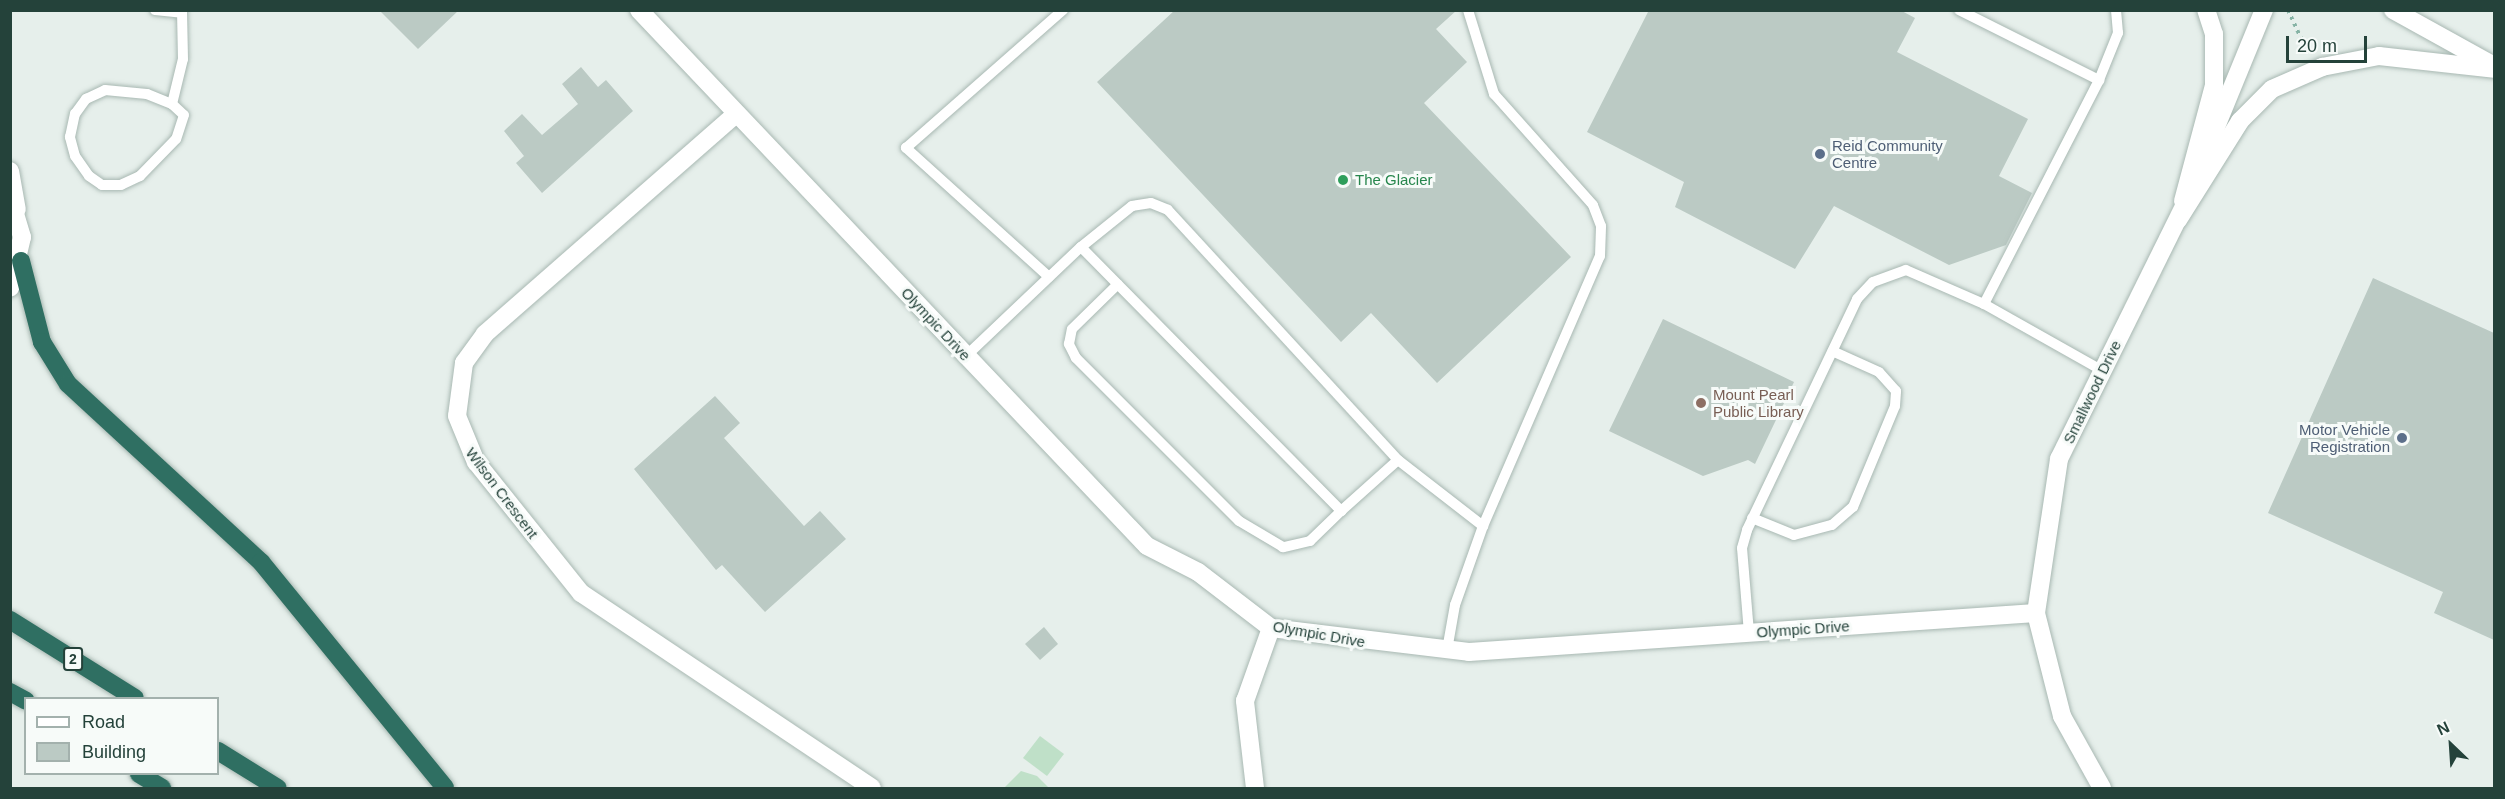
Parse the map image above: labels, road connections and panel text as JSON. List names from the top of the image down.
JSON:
{
  "streets": {
    "highway": ["2"],
    "street": ["Olympic Drive", "Smallwood Drive", "Wilson Crescent"]
  },
  "crossings": [
    ["Olympic Drive", "Smallwood Drive"],
    ["Olympic Drive", "Wilson Crescent"]
  ],
  "places": [
    "Reid Community Centre",
    "The Glacier",
    "Mount Pearl Public Library",
    "Motor Vehicle Registration"
  ],
  "legend": ["Road", "Building"],
  "scale_bar": "20 m",
  "north": "top left"
}
